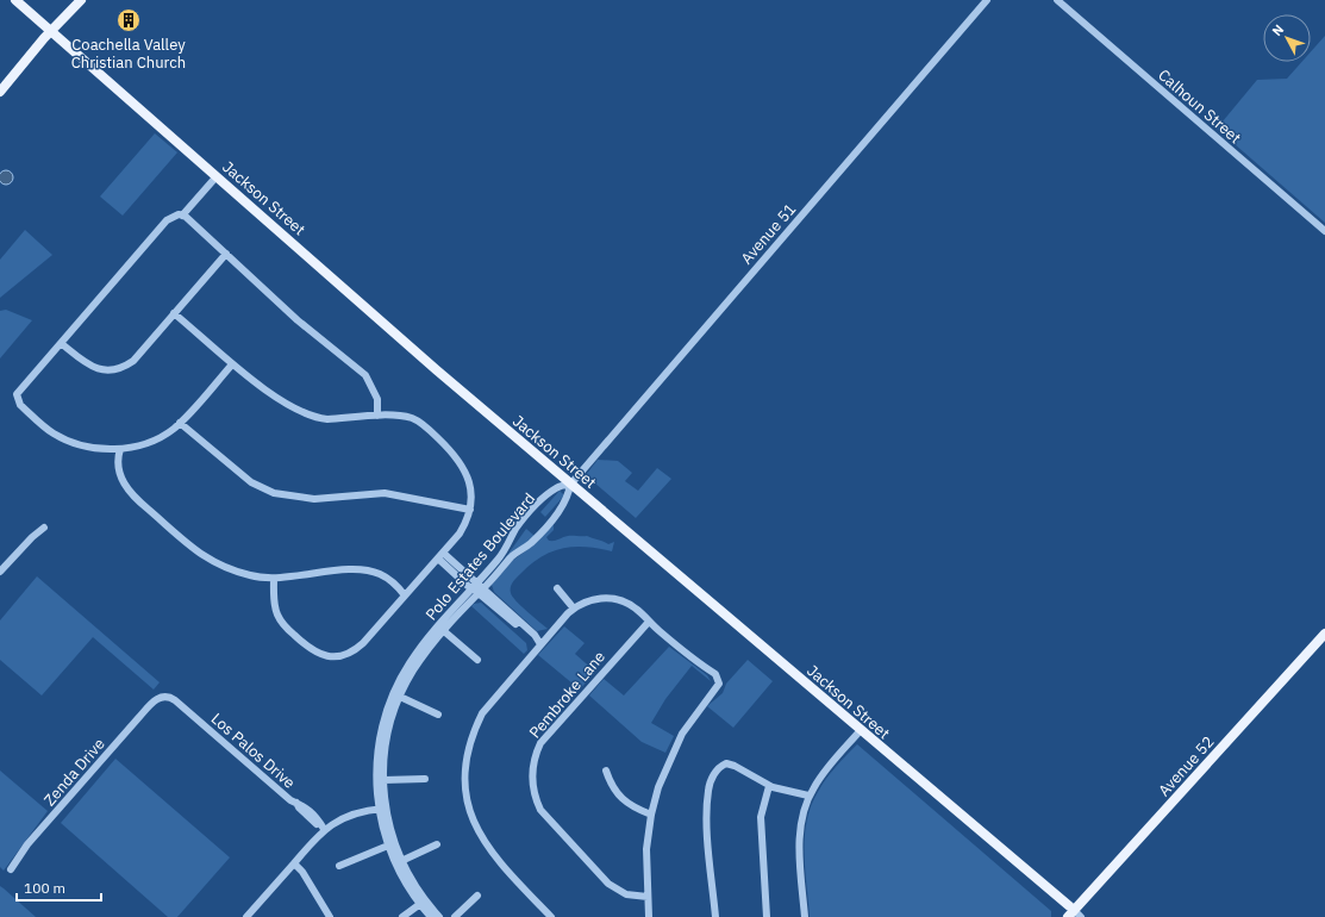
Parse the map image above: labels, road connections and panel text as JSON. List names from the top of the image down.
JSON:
{
  "streets": {
    "main road": ["Jackson Street", "Avenue 52"],
    "street": [
      "Calhoun Street",
      "Avenue 51",
      "Polo Estates Boulevard",
      "Pembroke Lane",
      "Los Palos Drive",
      "Zenda Drive"
    ]
  },
  "crossings": [
    ["Jackson Street", "Avenue 51"],
    ["Jackson Street", "Polo Estates Boulevard"],
    ["Jackson Street", "Avenue 52"],
    ["Avenue 51", "Polo Estates Boulevard"],
    ["Los Palos Drive", "Zenda Drive"]
  ],
  "places": {
    "building": ["Coachella Valley Christian Church"]
  },
  "scale_bar": "100 m",
  "north": "top left"
}
